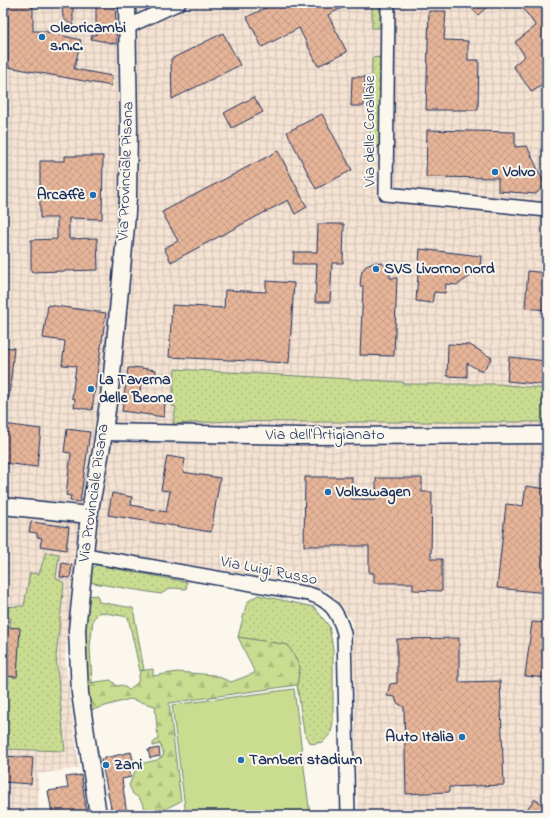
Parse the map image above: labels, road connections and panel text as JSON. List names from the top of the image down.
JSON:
{
  "streets": {
    "street": [
      "Via delle Corallaie",
      "Via Provinciale Pisana",
      "Via dell'Artigianato",
      "Via Luigi Russo"
    ]
  },
  "crossings": [
    ["Via Provinciale Pisana", "Via dell'Artigianato"],
    ["Via Provinciale Pisana", "Via Luigi Russo"]
  ],
  "places": [
    "Oleoricambi s.n.c.",
    "Volvo",
    "Arcaffè",
    "SVS Livorno nord",
    "La Taverna delle Beone",
    "Volkswagen",
    "Auto Italia",
    "Tamberi stadium",
    "Zani"
  ]
}
